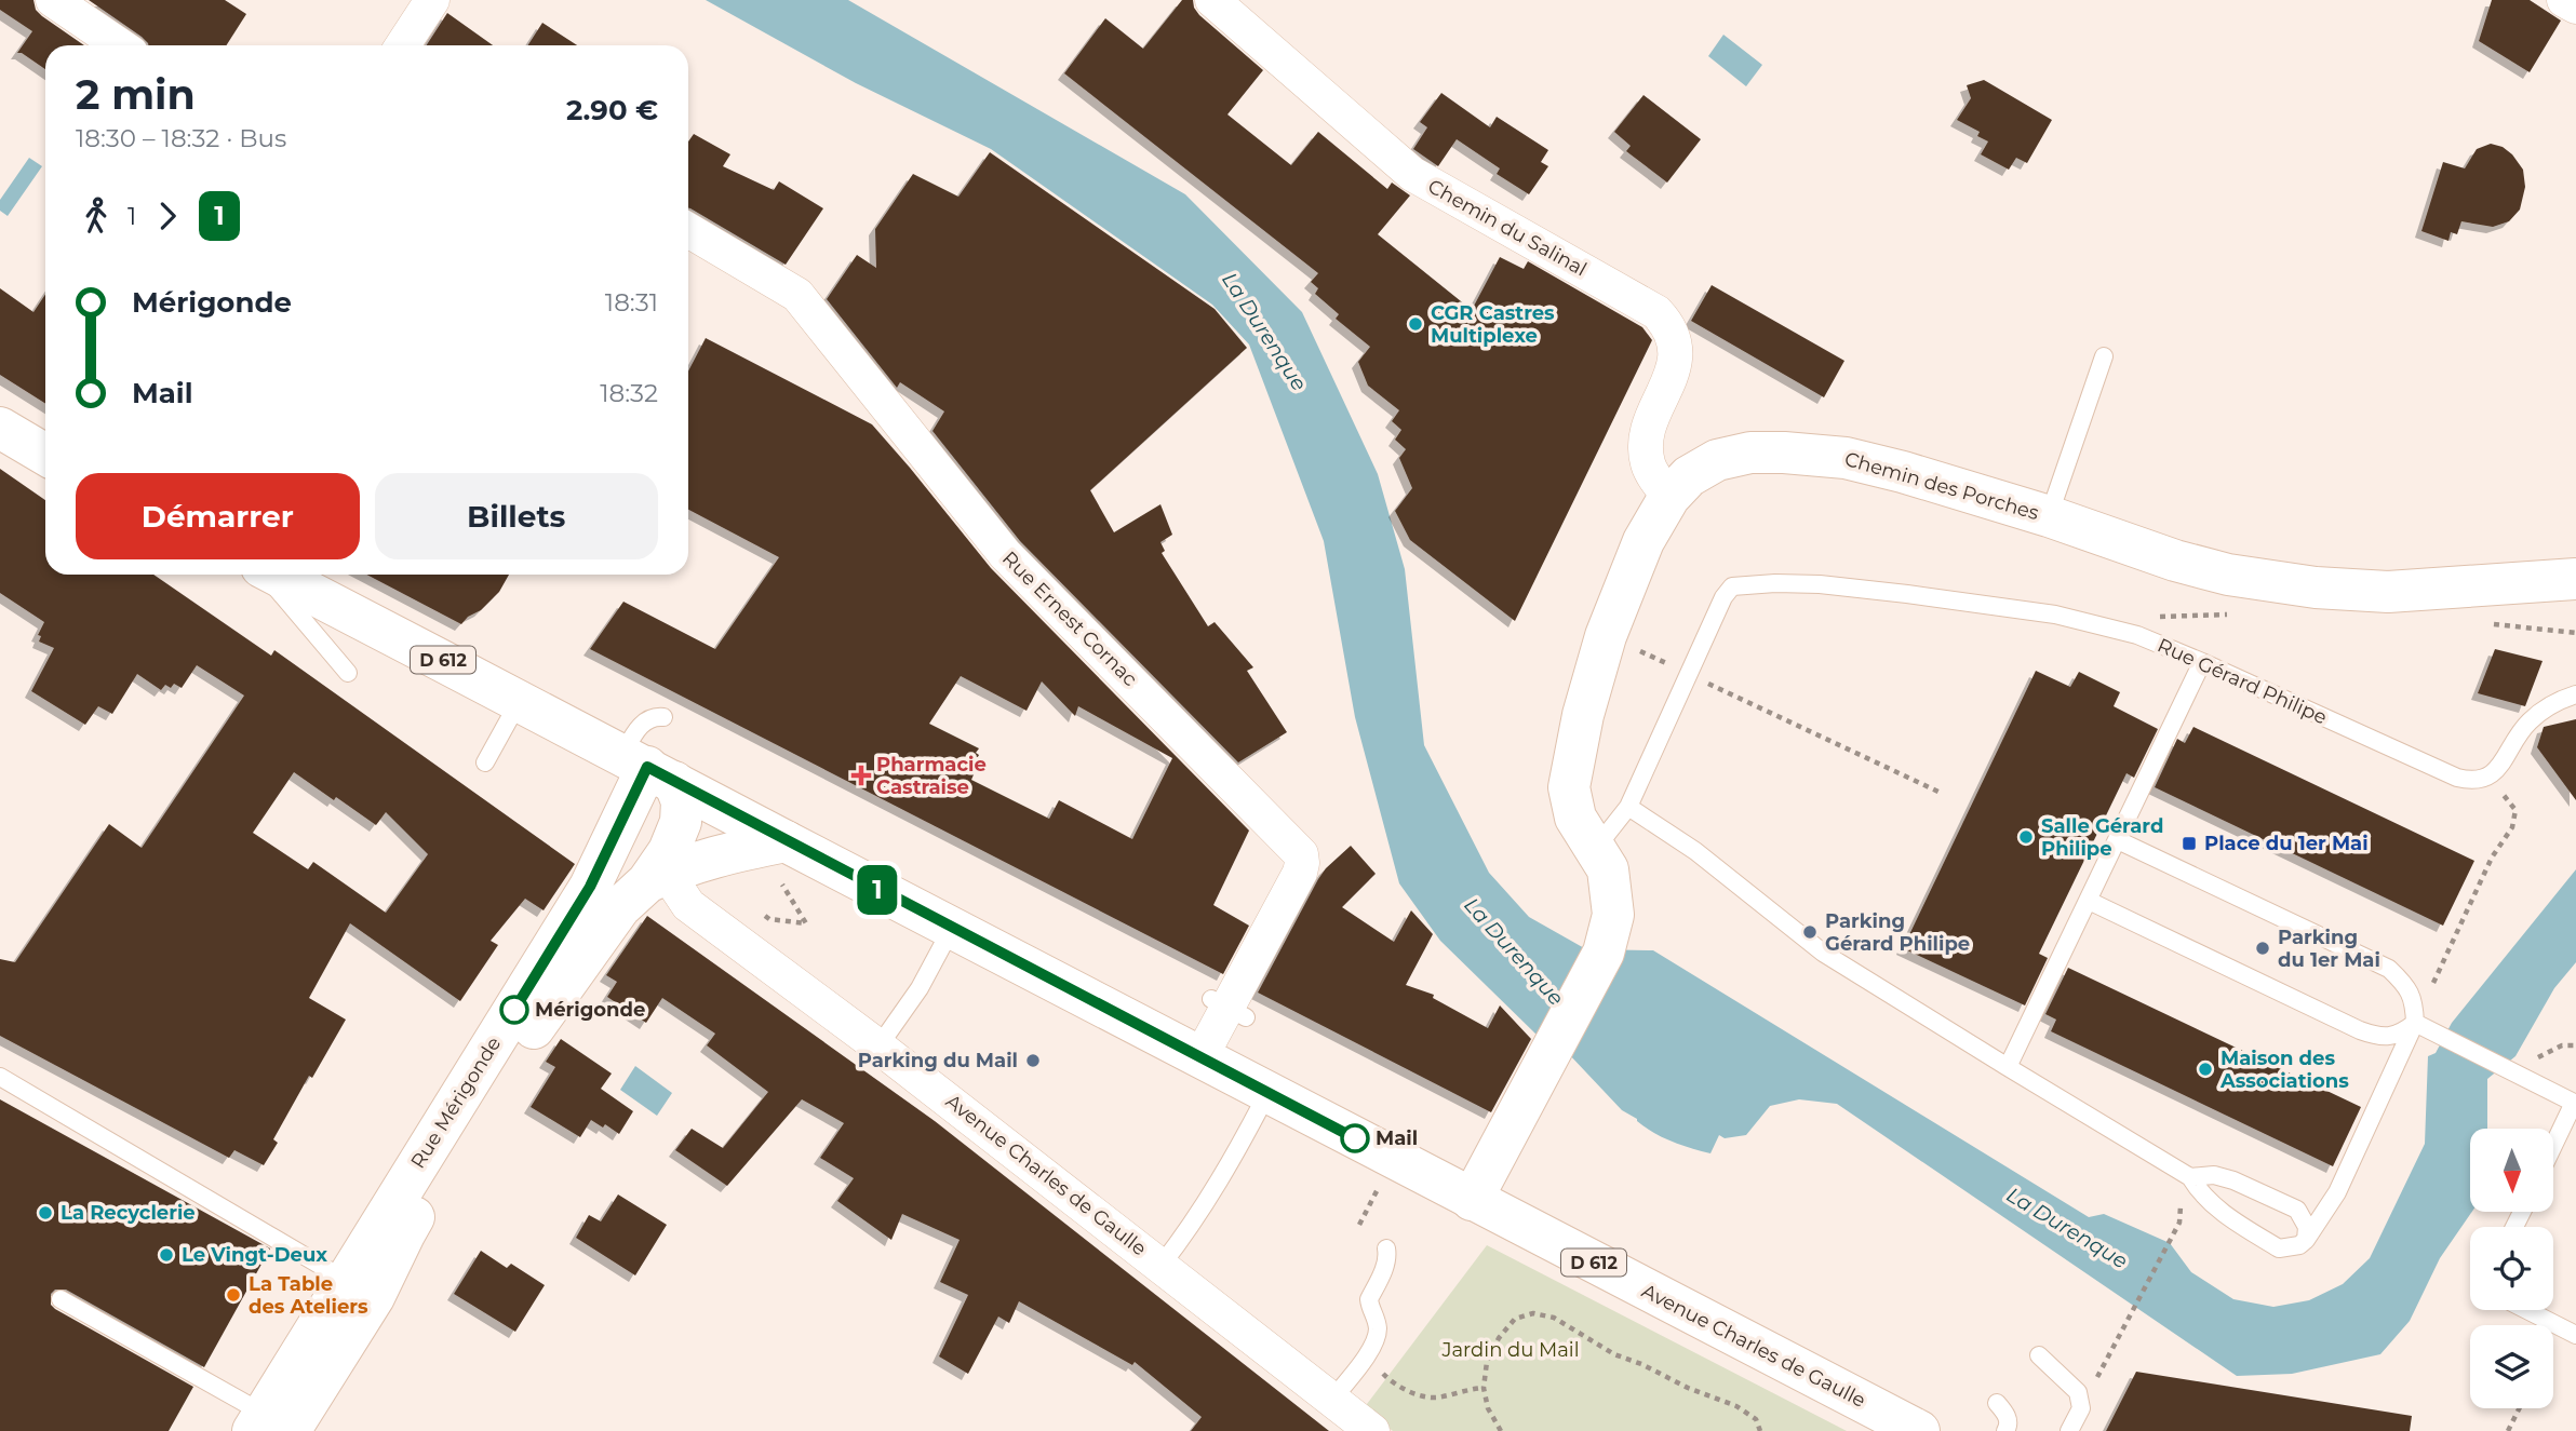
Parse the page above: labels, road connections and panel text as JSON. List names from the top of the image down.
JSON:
{
  "streets": {
    "street": [
      "Chemin du Salinal",
      "Chemin des Porches",
      "Rue Ernest Cornac",
      "D 612",
      "Rue Mérigonde",
      "Avenue Charles de Gaulle"
    ],
    "lane": ["Rue Gérard Philipe"]
  },
  "crossings": [
    ["Chemin du Salinal", "Chemin des Porches"],
    ["Chemin des Porches", "Avenue Charles de Gaulle"],
    ["Rue Ernest Cornac", "Avenue Charles de Gaulle"],
    ["Rue Mérigonde", "Avenue Charles de Gaulle"]
  ],
  "water": ["La Durenque"],
  "parks": ["Jardin du Mail"],
  "places": {
    "other": [
      "CGR Castres Multiplexe",
      "Salle Gérard Philipe",
      "Parking Gérard Philipe",
      "Parking du 1er Mai",
      "Mérigonde",
      "Parking du Mail",
      "Maison des Associations",
      "Mail",
      "La Recyclerie",
      "Le Vingt-Deux",
      "La Table des Ateliers"
    ],
    "health": ["Pharmacie Castraise"],
    "transit": ["Place du 1er Mai"]
  },
  "lines": ["bus line 1"],
  "north": "bottom",
  "page": {
    "on_map": "1",
    "heading": ["2 min", "18:30 – 18:32 · Bus", "2.90 €"],
    "legs": ["1", "1"],
    "list": [
      {
        "name": "Mérigonde",
        "value": "18:31"
      },
      {
        "name": "Mail",
        "value": "18:32"
      }
    ],
    "buttons": ["Démarrer", "Billets"]
  }
}
